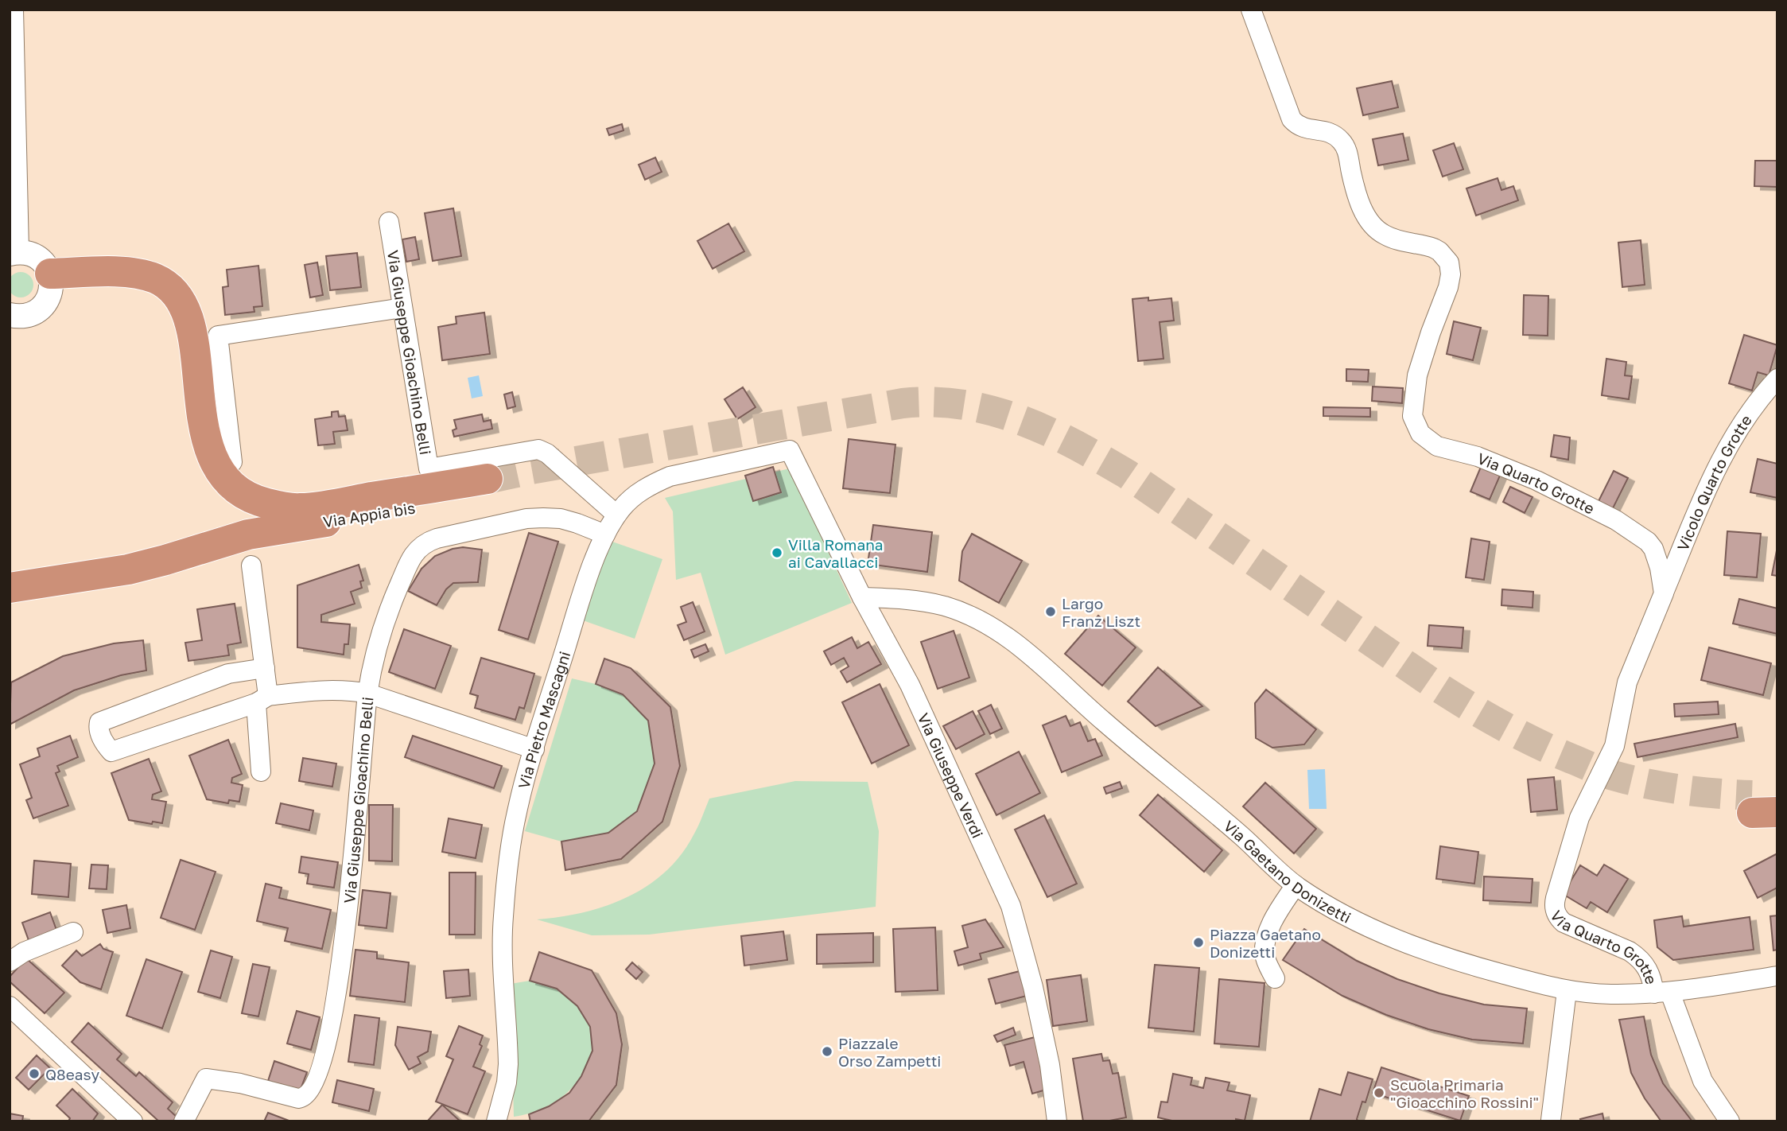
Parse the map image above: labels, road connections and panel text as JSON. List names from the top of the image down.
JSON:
{
  "streets": {
    "highway": ["Via Appia bis"],
    "street": [
      "Via Giuseppe Gioachino Belli",
      "Vicolo Quarto Grotte",
      "Via Quarto Grotte",
      "Via Pietro Mascagni",
      "Via Giuseppe Verdi",
      "Via Gaetano Donizetti"
    ]
  },
  "crossings": [
    ["Via Giuseppe Gioachino Belli", "Via Pietro Mascagni"],
    ["Vicolo Quarto Grotte", "Via Quarto Grotte"],
    ["Via Quarto Grotte", "Via Gaetano Donizetti"],
    ["Via Pietro Mascagni", "Via Giuseppe Verdi"],
    ["Via Giuseppe Verdi", "Via Gaetano Donizetti"]
  ],
  "places": [
    "Villa Romana ai Cavallacci",
    "Largo Franz Liszt",
    "Piazza Gaetano Donizetti",
    "Piazzale Orso Zampetti",
    "Q8easy",
    "Scuola Primaria \"Gioacchino Rossini\""
  ]
}
